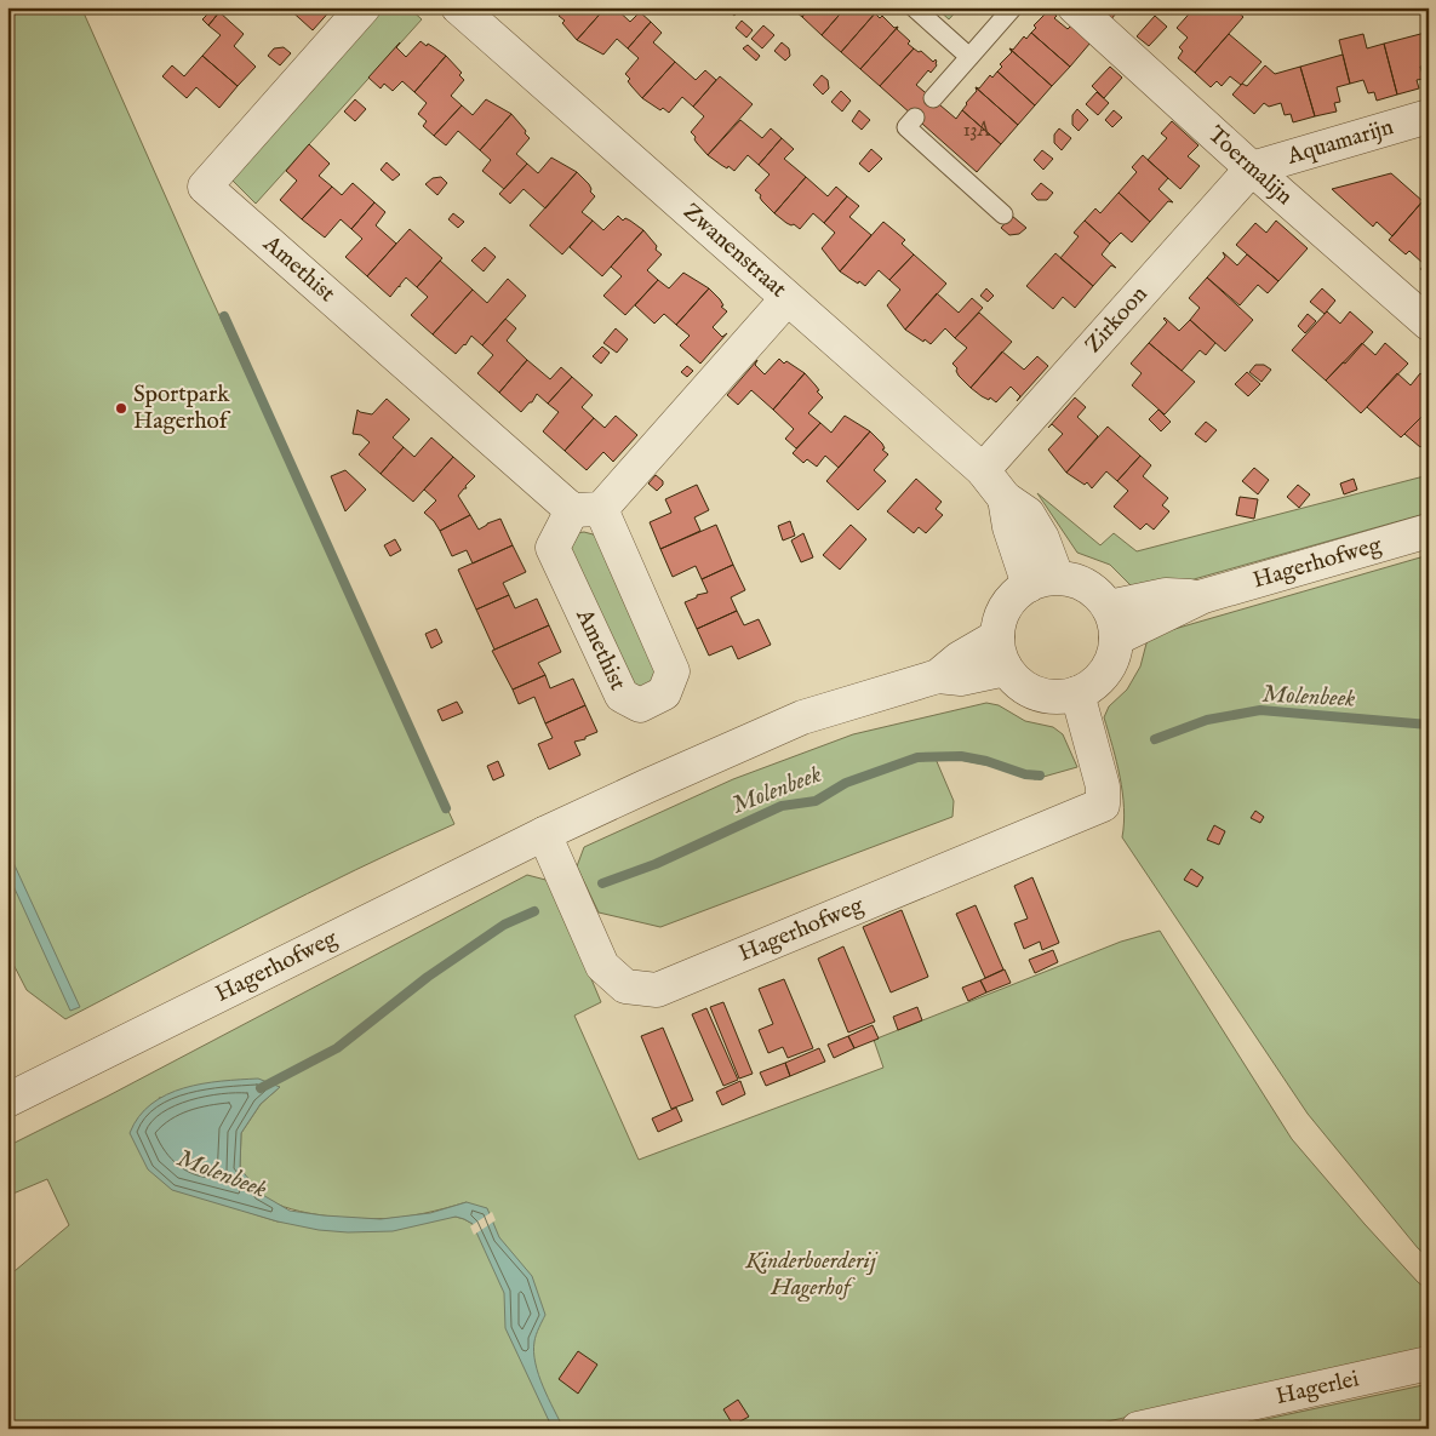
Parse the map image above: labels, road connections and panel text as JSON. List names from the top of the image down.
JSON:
{
  "streets": {
    "street": [
      "Aquamarijn",
      "Toermalijn",
      "Zwanenstraat",
      "Amethist",
      "Zirkoon",
      "Hagerhofweg",
      "Hagerlei"
    ]
  },
  "crossings": [
    ["Aquamarijn", "Toermalijn"],
    ["Aquamarijn", "Zirkoon"],
    ["Toermalijn", "Zirkoon"],
    ["Zwanenstraat", "Amethist"],
    ["Zwanenstraat", "Zirkoon"],
    ["Zwanenstraat", "Hagerhofweg"]
  ],
  "water": ["Molenbeek"],
  "parks": ["Kinderboerderij Hagerhof"],
  "places": ["Sportpark Hagerhof"],
  "house_numbers": ["13A"]
}
